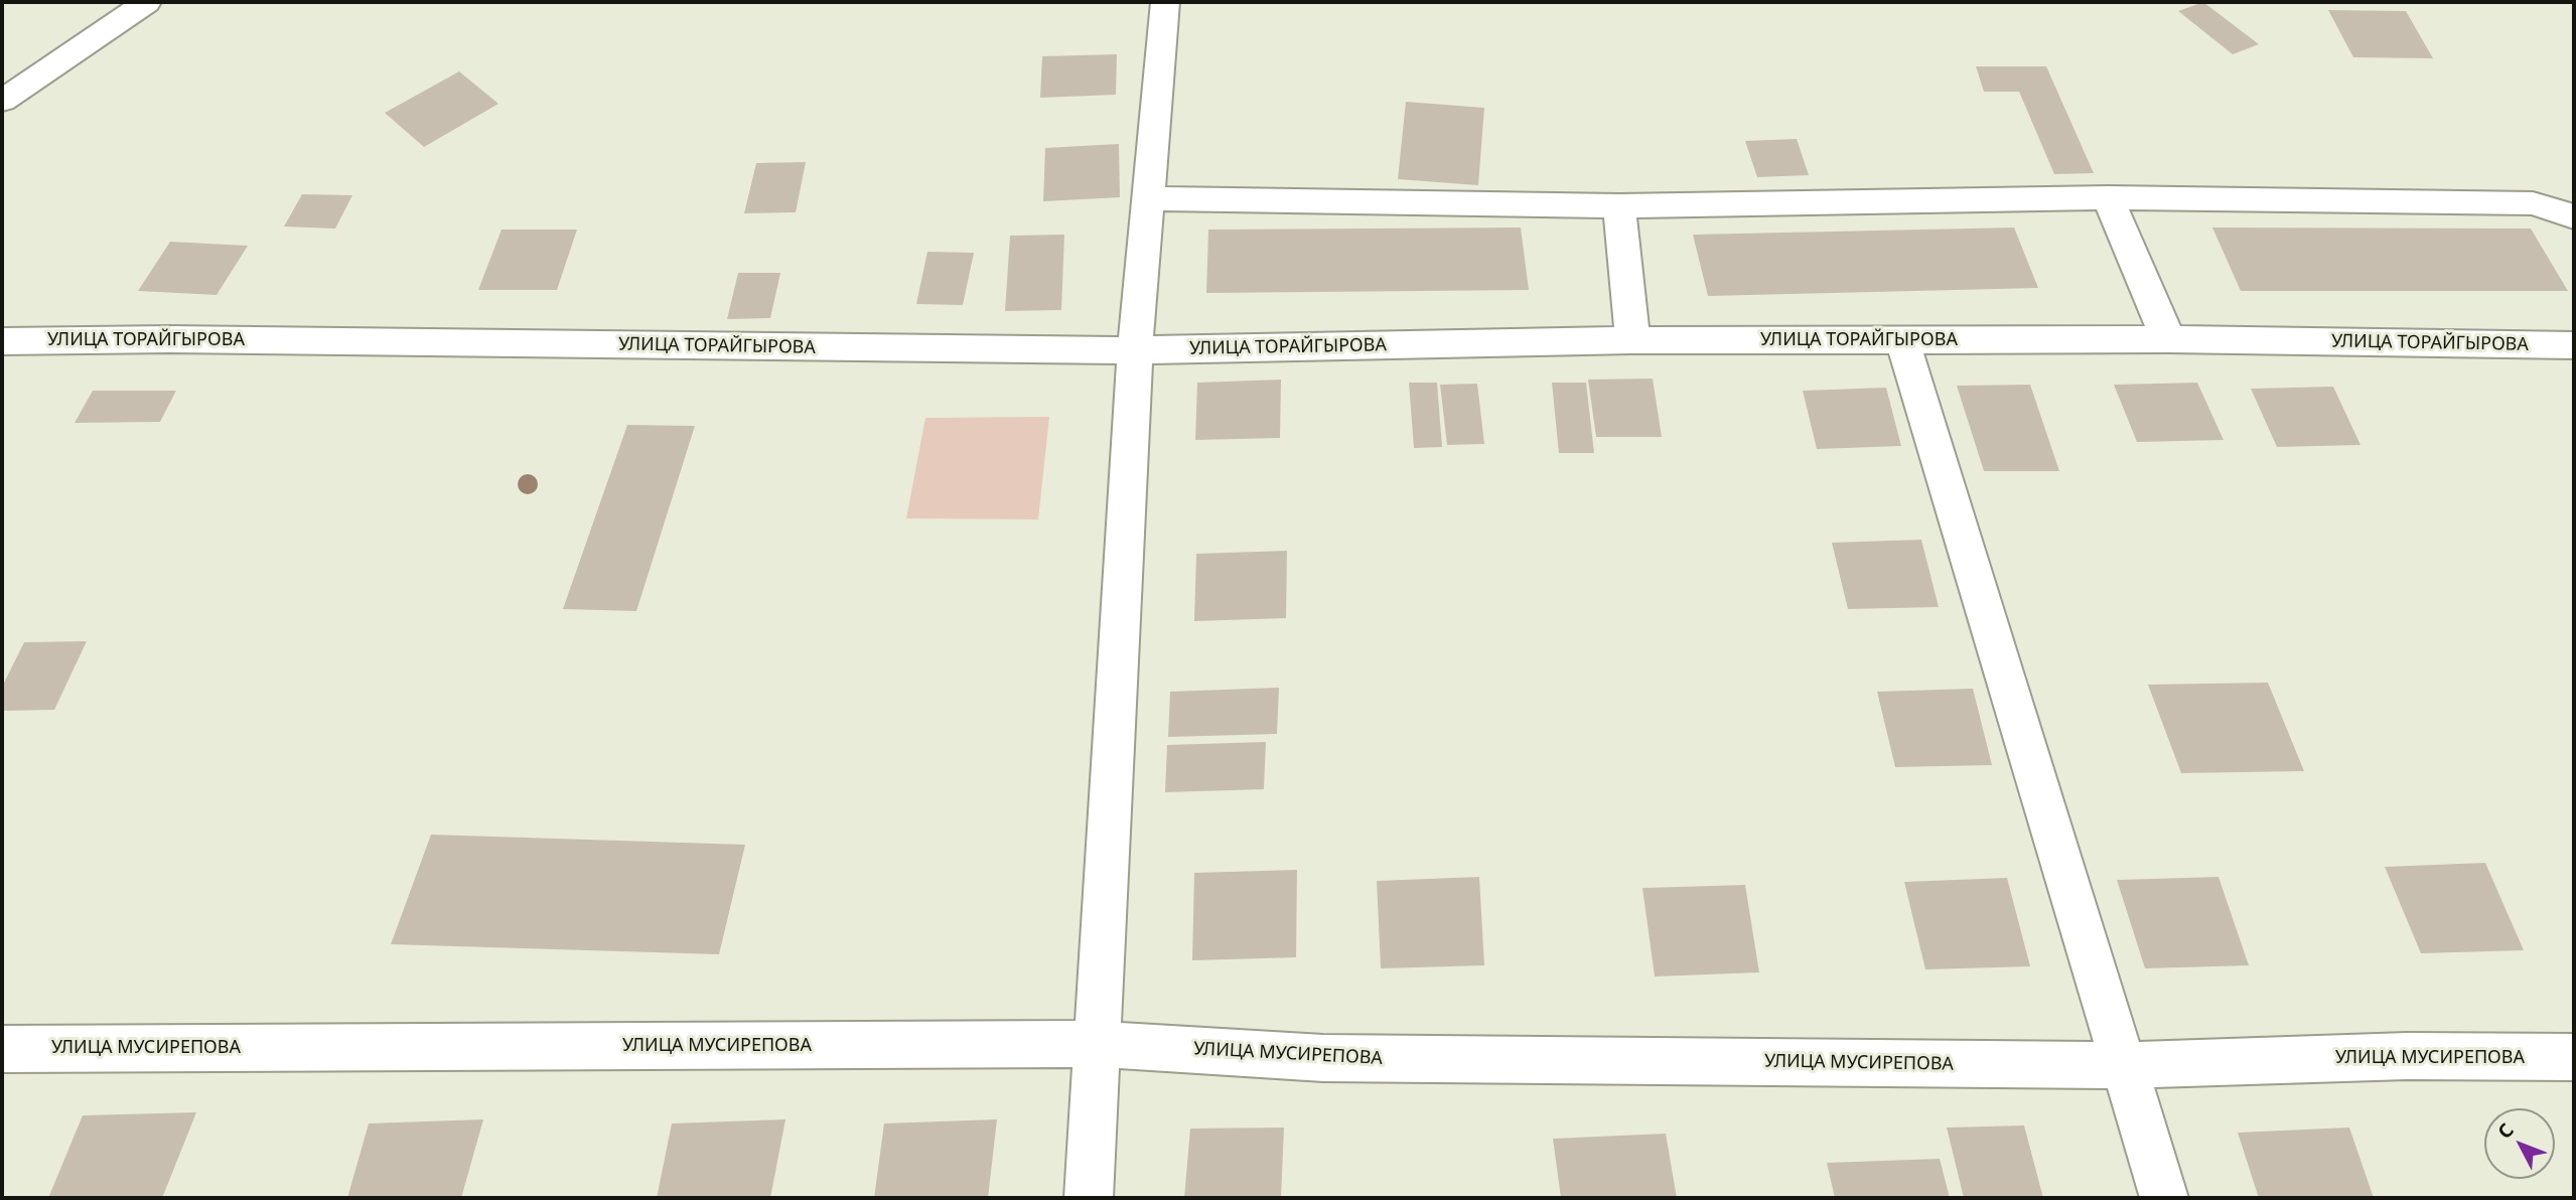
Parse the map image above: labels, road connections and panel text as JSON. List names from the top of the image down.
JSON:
{
  "streets": {
    "street": ["УЛИЦА ТОРАЙГЫРОВА", "УЛИЦА МУСИРЕПОВА"]
  },
  "north": "top left"
}
